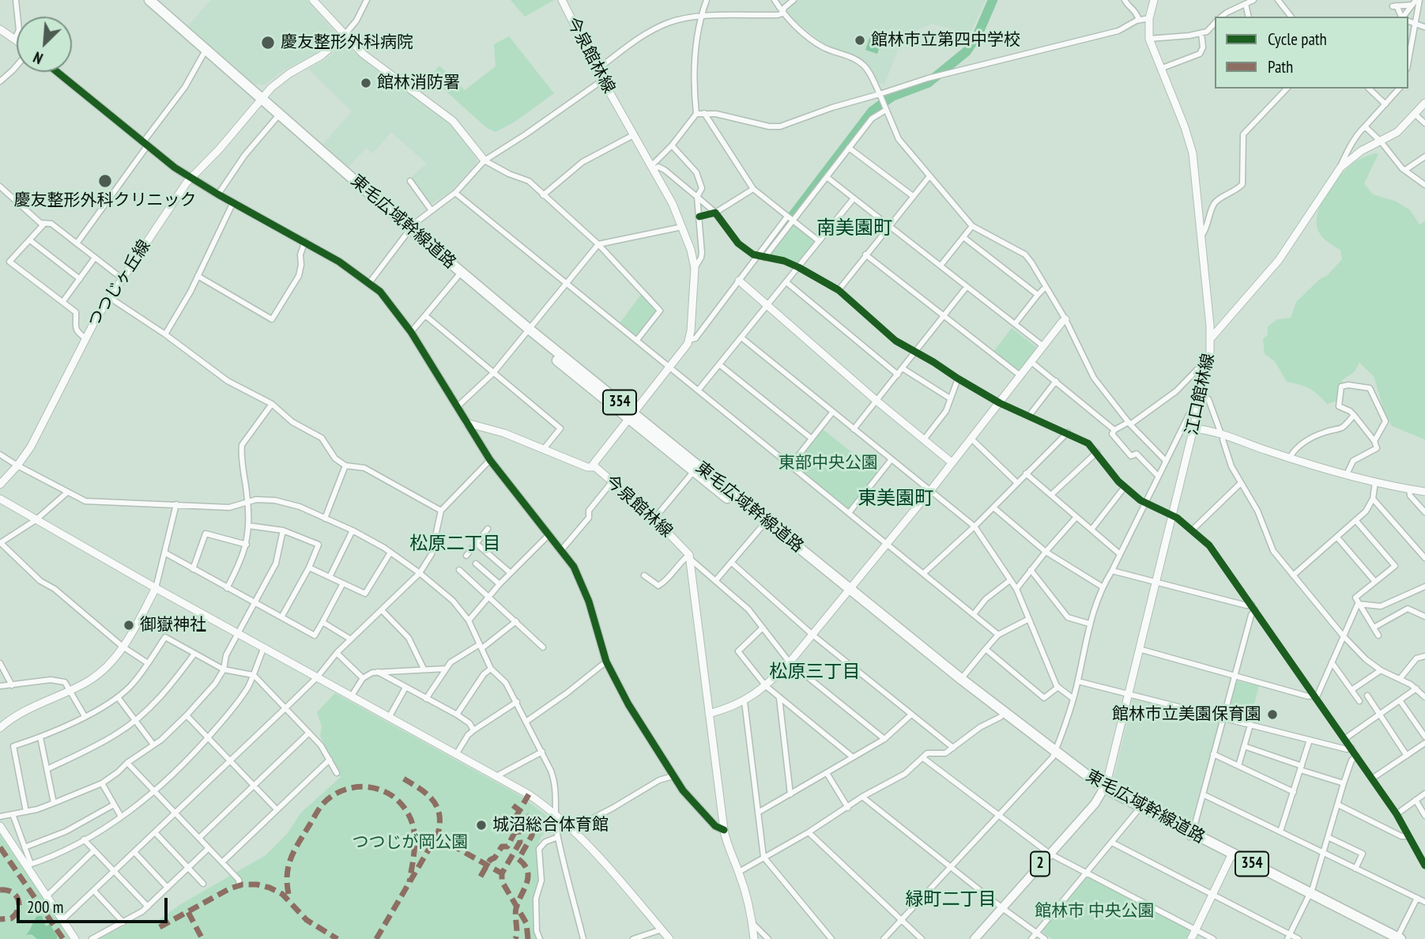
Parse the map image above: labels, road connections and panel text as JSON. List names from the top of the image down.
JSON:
{
  "streets": {
    "highway": ["東毛広域幹線道路", "354"],
    "main road": ["2"],
    "street": ["今泉館林線", "つつじヶ丘線", "江口館林線"]
  },
  "crossings": [
    ["今泉館林線", "東毛広域幹線道路"],
    ["東毛広域幹線道路", "つつじヶ丘線"],
    ["東毛広域幹線道路", "江口館林線"],
    ["東毛広域幹線道路", "2"],
    ["江口館林線", "2"]
  ],
  "districts": [
    "南美園町",
    "東美園町",
    "松原二丁目",
    "松原三丁目",
    "緑町二丁目"
  ],
  "parks": ["東部中央公園", "つつじが岡公園", "館林市 中央公園"],
  "places": [
    "館林市立第四中学校",
    "慶友整形外科病院",
    "館林消防署",
    "慶友整形外科クリニック",
    "御嶽神社",
    "館林市立美園保育園",
    "城沼総合体育館"
  ],
  "legend": ["Cycle path", "Path"],
  "scale_bar": "200 m",
  "north": "bottom left"
}
